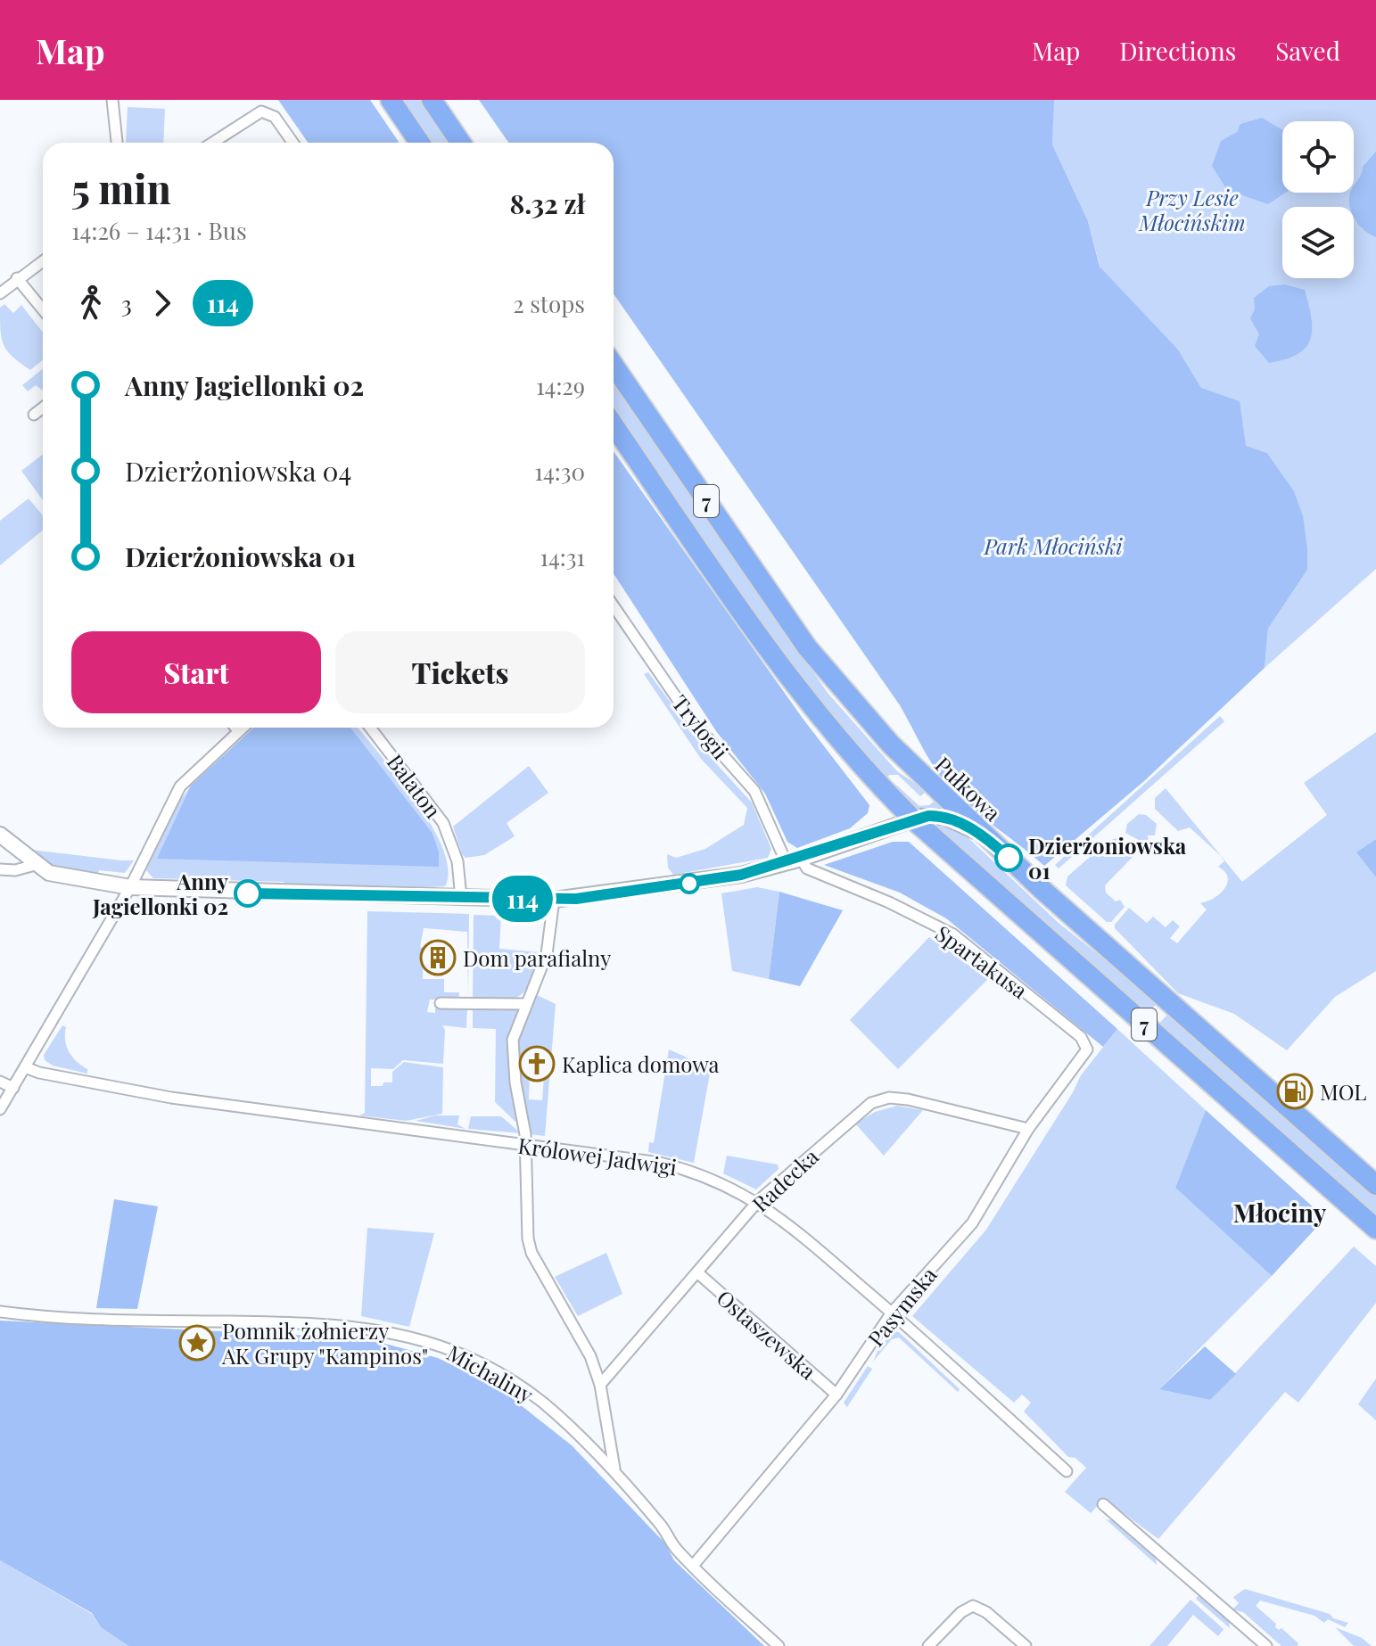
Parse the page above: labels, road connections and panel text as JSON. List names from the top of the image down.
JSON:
{
  "streets": {
    "highway": ["7", "Pułkowa"],
    "street": [
      "Trylogii",
      "Balaton",
      "Spartakusa",
      "Królowej Jadwigi",
      "Radecka",
      "Pasymska",
      "Ostaszewska",
      "Michaliny"
    ]
  },
  "crossings": [
    ["Spartakusa", "Pasymska"],
    ["Królowej Jadwigi", "Radecka"],
    ["Królowej Jadwigi", "Pasymska"],
    ["Radecka", "Pasymska"],
    ["Radecka", "Ostaszewska"],
    ["Pasymska", "Ostaszewska"],
    ["Pasymska", "Michaliny"]
  ],
  "districts": ["Młociny"],
  "parks": ["Przy Lesie Młocińskim", "Park Młociński"],
  "places": {
    "other": ["Dzierżoniowska 01", "Anny Jagiellonki 02"],
    "building": ["Dom parafialny"],
    "church": ["Kaplica domowa"],
    "fuel station": ["MOL"],
    "place": ["Pomnik żołnierzy AK Grupy \"Kampinos\""]
  },
  "lines": ["bus line 114"],
  "page": {
    "header": "Map",
    "nav": ["Map", "Directions", "Saved"],
    "on_map": "114",
    "heading": ["5 min", "14:26 – 14:31 · Bus", "8.32 zł"],
    "legs": ["3", "114", "2 stops"],
    "list": [
      {
        "name": "Anny Jagiellonki 02",
        "value": "14:29"
      },
      {
        "name": "Dzierżoniowska 04",
        "value": "14:30"
      },
      {
        "name": "Dzierżoniowska 01",
        "value": "14:31"
      }
    ],
    "buttons": ["Start", "Tickets"]
  }
}
